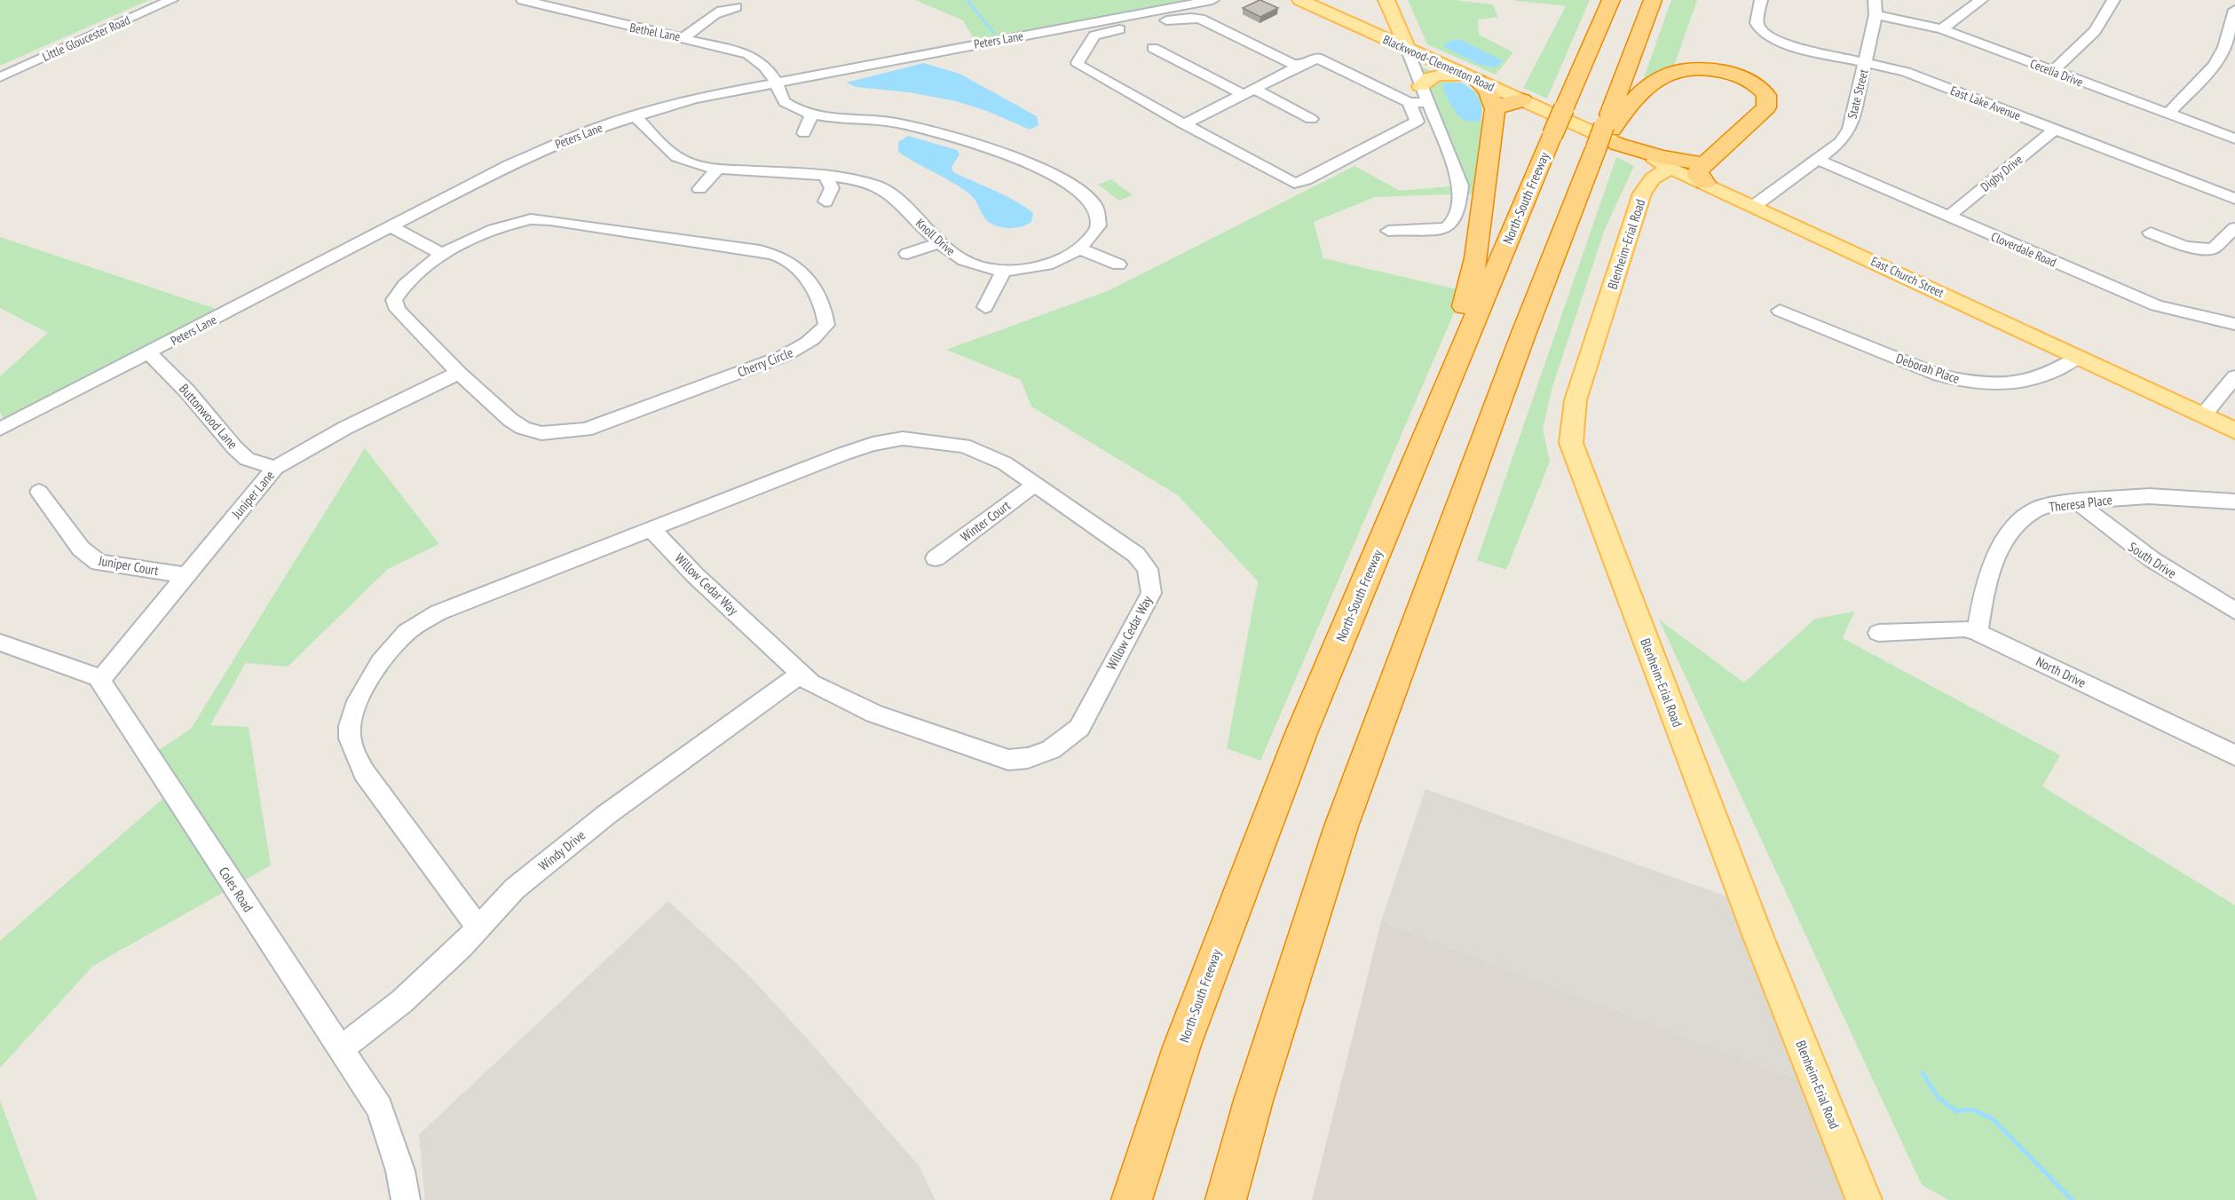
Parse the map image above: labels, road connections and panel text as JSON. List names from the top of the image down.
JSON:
{
  "streets": {
    "highway": ["North-South Freeway"],
    "main road": ["Blackwood-Clementon Road", "Blenheim-Erial Road", "East Church Street"],
    "street": [
      "Bethel Lane",
      "Little Gloucester Road",
      "Peters Lane",
      "Cecelia Drive",
      "State Street",
      "East Lake Avenue",
      "Digby Drive",
      "Knoll Drive",
      "Cloverdale Road",
      "Cherry Circle",
      "Deborah Place",
      "Buttonwood Lane",
      "Juniper Lane",
      "Theresa Place",
      "Winter Court",
      "South Drive",
      "Juniper Court",
      "Willow Cedar Way",
      "North Drive",
      "Windy Drive",
      "Coles Road"
    ]
  },
  "crossings": [
    ["Bethel Lane", "Peters Lane"],
    ["Bethel Lane", "Knoll Drive"],
    ["Peters Lane", "Knoll Drive"],
    ["Peters Lane", "Buttonwood Lane"],
    ["Blackwood-Clementon Road", "North-South Freeway"],
    ["Cecelia Drive", "State Street"],
    ["State Street", "East Lake Avenue"],
    ["State Street", "Cloverdale Road"],
    ["State Street", "East Church Street"],
    ["East Lake Avenue", "Digby Drive"],
    ["Digby Drive", "Cloverdale Road"],
    ["Blenheim-Erial Road", "East Church Street"],
    ["East Church Street", "Deborah Place"],
    ["Cherry Circle", "Juniper Lane"],
    ["Buttonwood Lane", "Juniper Lane"],
    ["Juniper Lane", "Juniper Court"],
    ["Juniper Lane", "Coles Road"],
    ["Theresa Place", "South Drive"],
    ["Theresa Place", "North Drive"],
    ["Winter Court", "Willow Cedar Way"],
    ["Willow Cedar Way", "Windy Drive"],
    ["Windy Drive", "Coles Road"]
  ]
}
